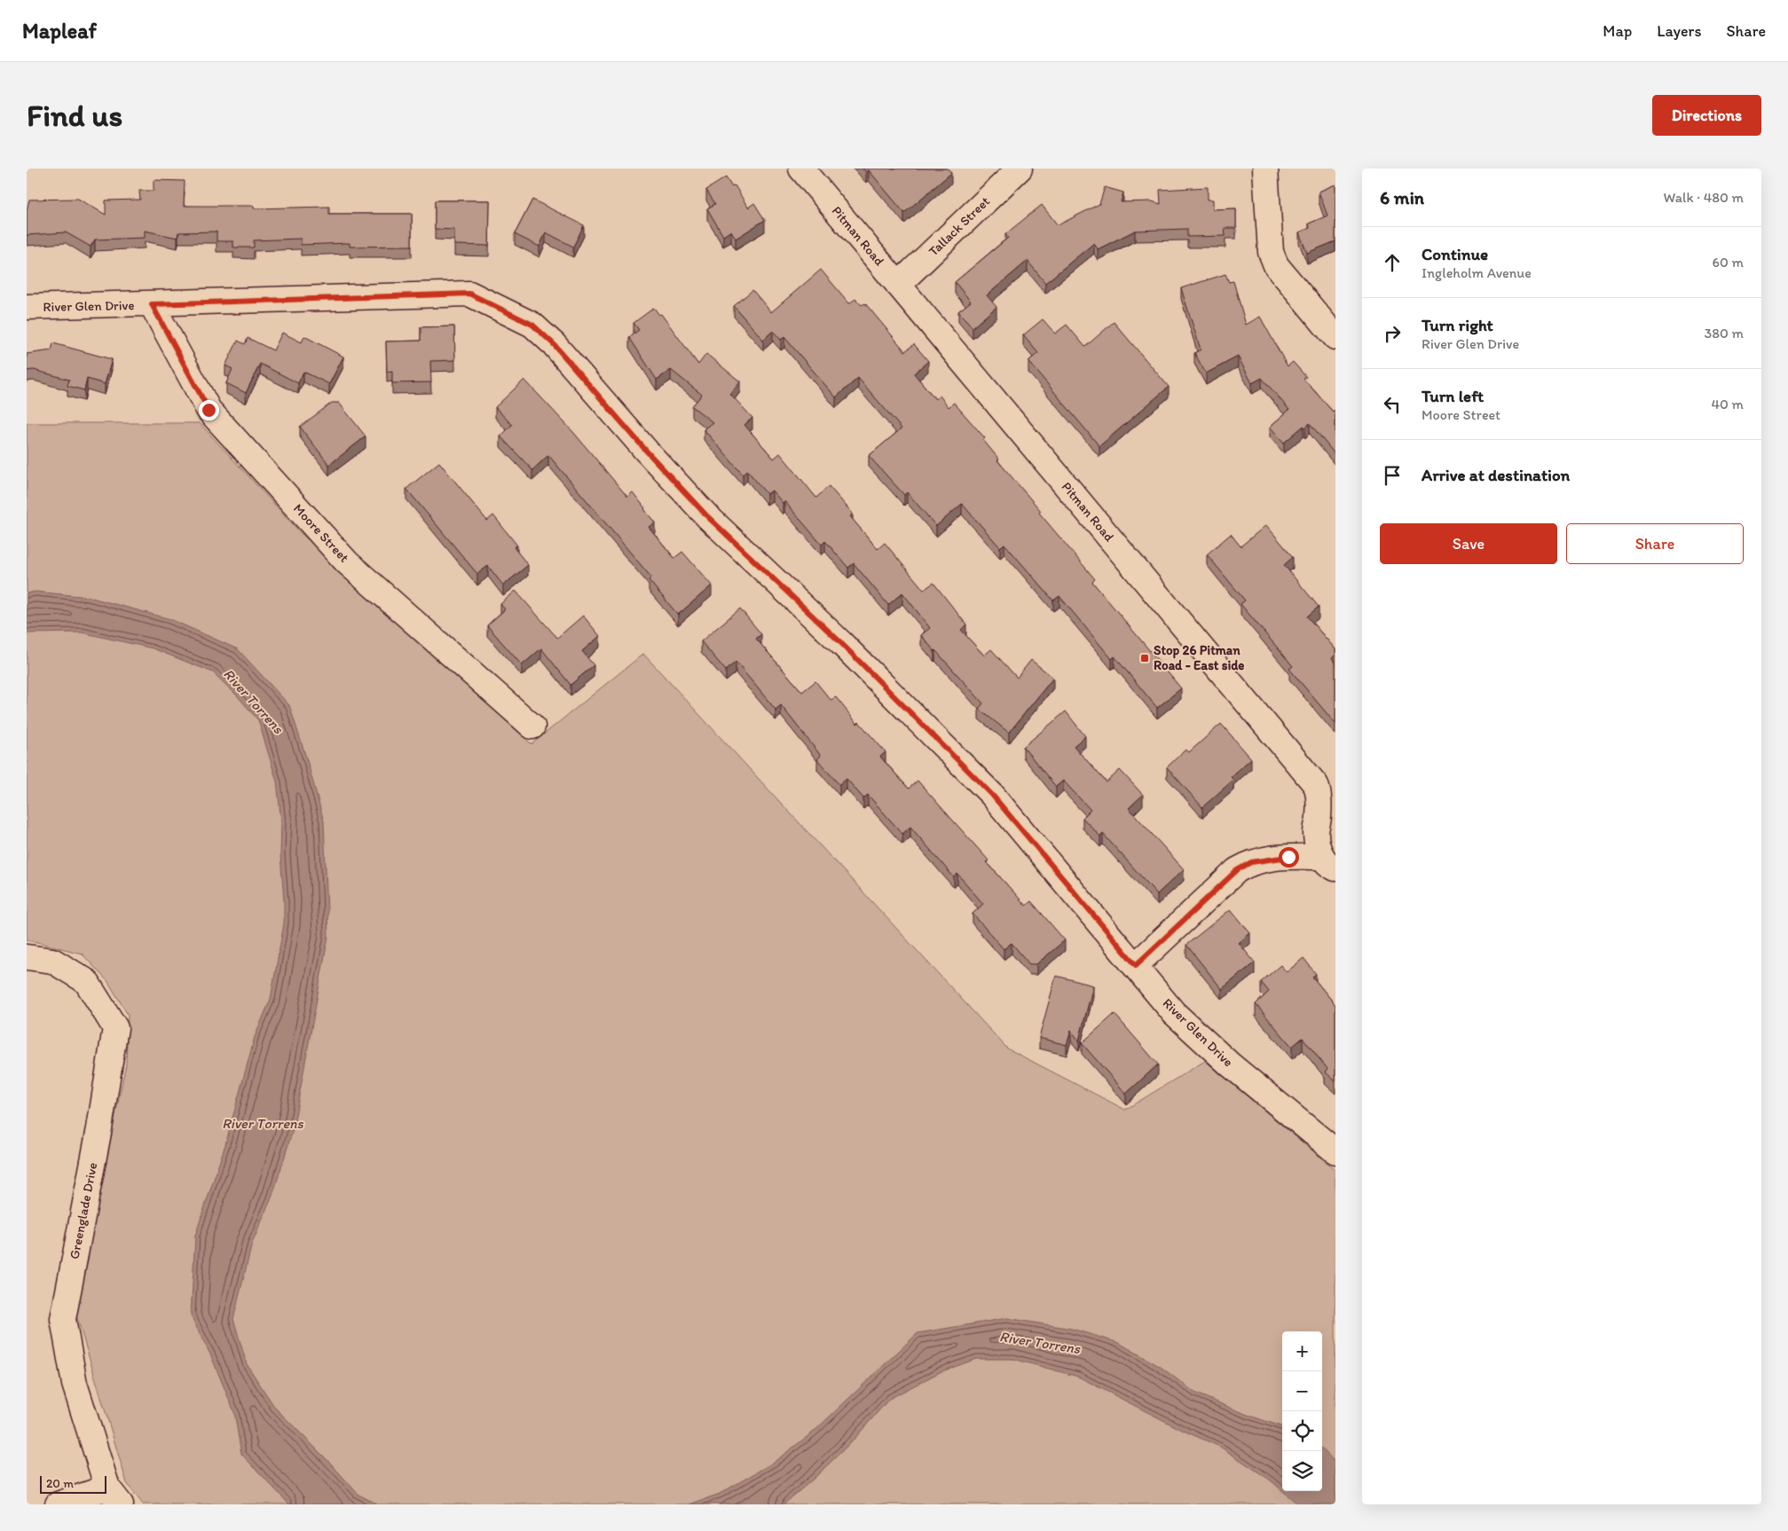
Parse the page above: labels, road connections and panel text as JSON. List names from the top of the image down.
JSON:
{
  "streets": {
    "street": [
      "Tallack Street",
      "Pitman Road",
      "River Glen Drive",
      "Moore Street",
      "Greenglade Drive"
    ]
  },
  "crossings": [
    ["Tallack Street", "Pitman Road"],
    ["River Glen Drive", "Moore Street"]
  ],
  "water": ["River Torrens"],
  "places": {
    "transit": ["Stop 26 Pitman Road - East side"]
  },
  "scale_bar": "20 m",
  "page": {
    "header": "Mapleaf",
    "nav": ["Map", "Layers", "Share"],
    "buttons": [
      "Directions",
      ["Save", "Share"]
    ],
    "title": "Find us",
    "heading": ["6 min", "Walk · 480 m"],
    "list": [
      ["Continue", "Ingleholm Avenue", "60 m"],
      ["Turn right", "River Glen Drive", "380 m"],
      ["Turn left", "Moore Street", "40 m"],
      "Arrive at destination"
    ],
    "map_buttons": ["+", "−"],
    "scale": "20 m"
  }
}
